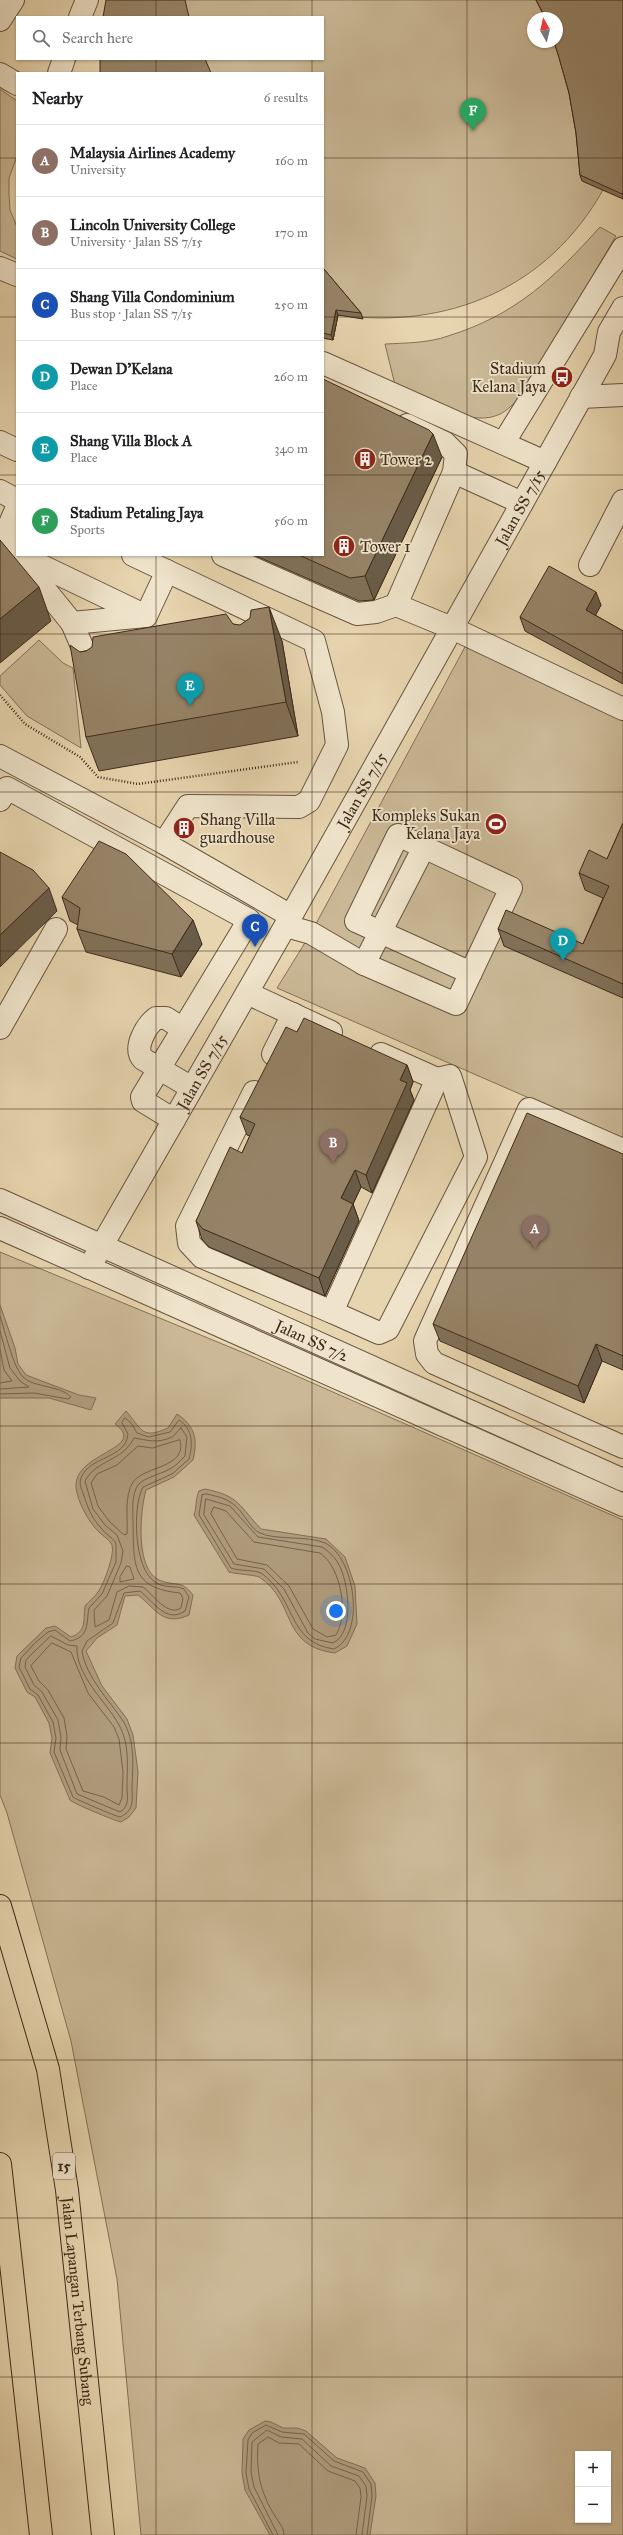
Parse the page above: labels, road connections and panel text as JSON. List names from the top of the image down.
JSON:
{
  "streets": {
    "main road": ["15", "Jalan Lapangan Terbang Subang"],
    "street": ["Jalan SS 7/15", "Jalan SS 7/2"]
  },
  "crossings": [
    ["Jalan SS 7/15", "Jalan SS 7/2"]
  ],
  "places": {
    "bus stop": ["Stadium Kelana Jaya"],
    "building": ["Tower 2", "Tower 1", "Shang Villa guardhouse"],
    "sports": ["Kompleks Sukan Kelana Jaya"]
  },
  "north": "top",
  "page": {
    "search": "Search here",
    "heading": ["Nearby", "6 results"],
    "pins": [
      "F",
      "E",
      "C",
      "D",
      "B",
      "A"
    ],
    "list": [
      {
        "mark": "A",
        "name": "Malaysia Airlines Academy",
        "note": "University",
        "value": "160 m"
      },
      {
        "mark": "B",
        "name": "Lincoln University College",
        "note": "University · Jalan SS 7/15",
        "value": "170 m"
      },
      {
        "mark": "C",
        "name": "Shang Villa Condominium",
        "note": "Bus stop · Jalan SS 7/15",
        "value": "250 m"
      },
      {
        "mark": "D",
        "name": "Dewan D'Kelana",
        "note": "Place",
        "value": "260 m"
      },
      {
        "mark": "E",
        "name": "Shang Villa Block A",
        "note": "Place",
        "value": "340 m"
      },
      {
        "mark": "F",
        "name": "Stadium Petaling Jaya",
        "note": "Sports",
        "value": "560 m"
      }
    ],
    "map_buttons": ["+", "−"]
  }
}
